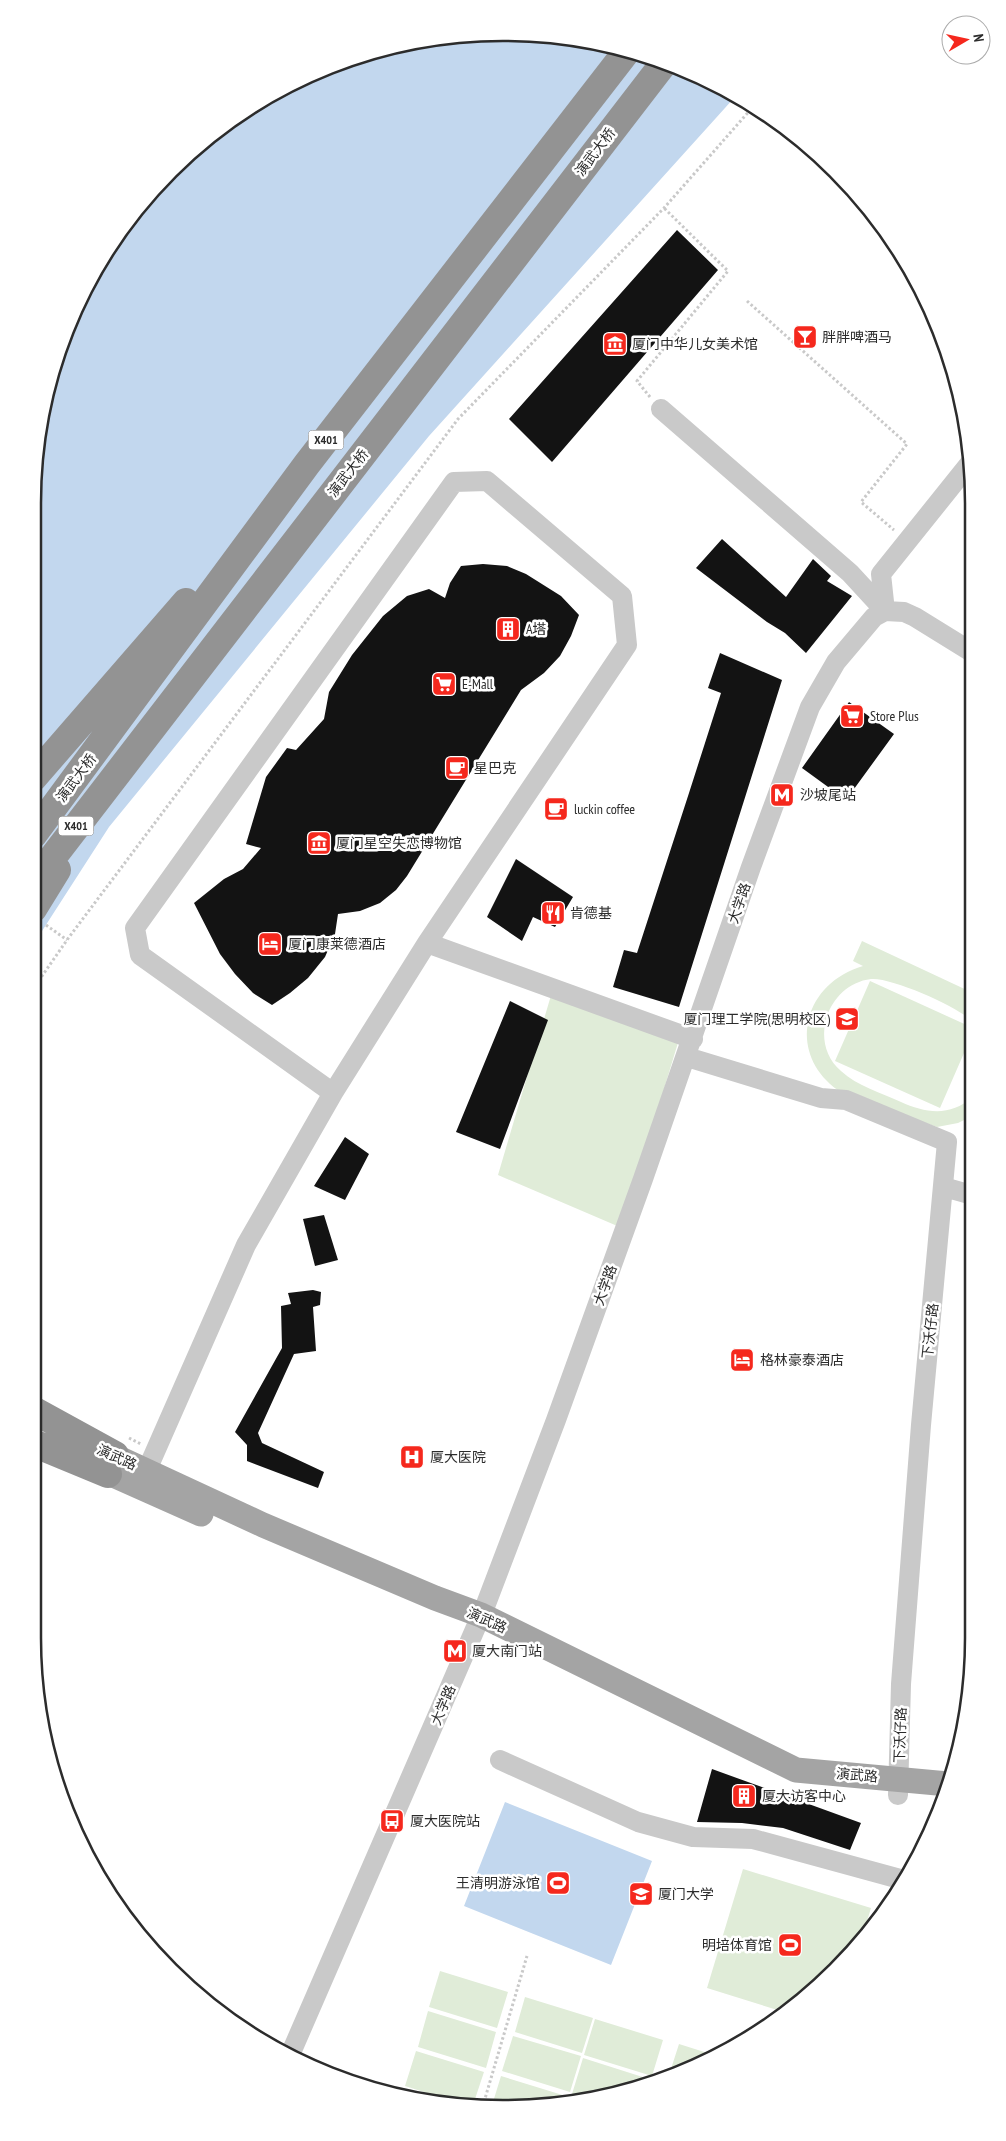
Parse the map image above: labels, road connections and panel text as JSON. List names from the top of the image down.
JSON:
{
  "streets": {
    "highway": ["演武大桥", "X401"],
    "main road": ["演武路"],
    "street": ["大学路", "下沃仔路"]
  },
  "crossings": [
    ["大学路", "下沃仔路"],
    ["大学路", "演武路"],
    ["下沃仔路", "演武路"]
  ],
  "places": {
    "bar": ["胖胖啤酒马"],
    "museum": ["厦门中华儿女美术馆", "厦门星空失恋博物馆"],
    "building": ["A塔", "厦大访客中心"],
    "supermarket": ["E-Mall", "Store Plus"],
    "cafe": ["星巴克", "luckin coffee"],
    "metro station": ["沙坡尾站", "厦大南门站"],
    "restaurant": ["肯德基"],
    "hotel": ["厦门康莱德酒店", "格林豪泰酒店"],
    "school or university": ["厦门理工学院(思明校区)", "厦门大学"],
    "hospital": ["厦大医院"],
    "bus stop": ["厦大医院站"],
    "sports": ["王清明游泳馆", "明培体育馆"]
  },
  "north": "right"
}
